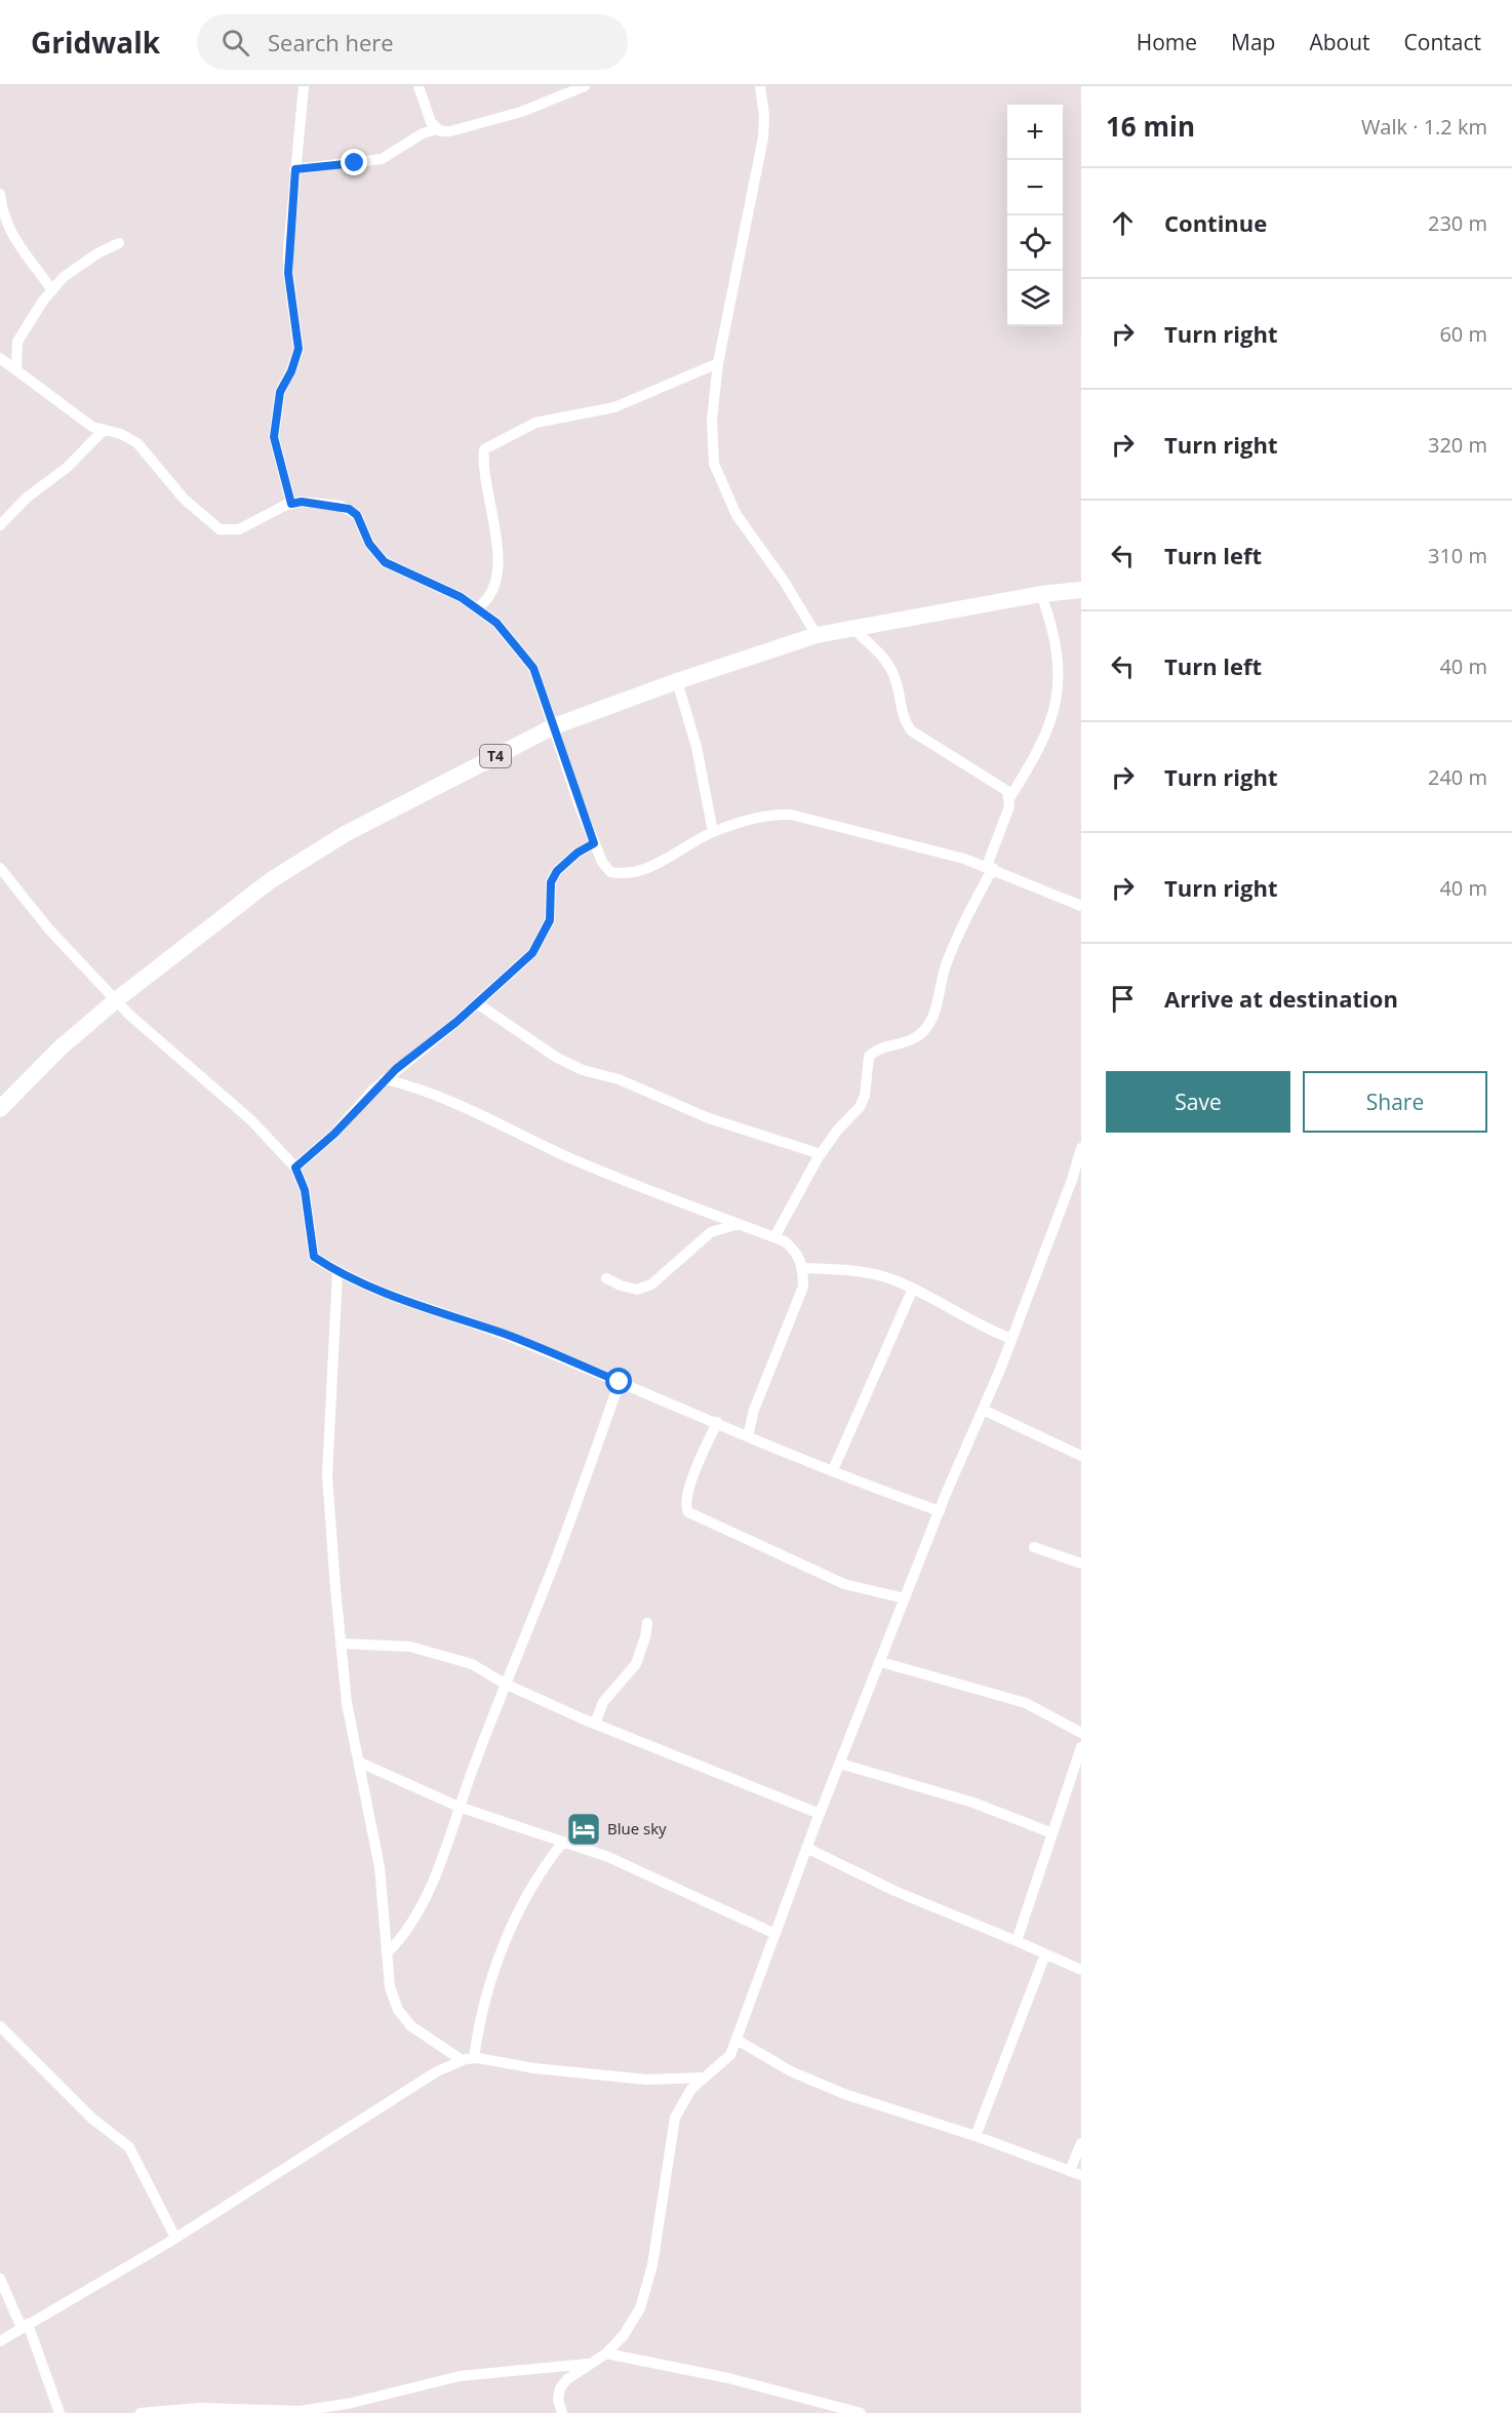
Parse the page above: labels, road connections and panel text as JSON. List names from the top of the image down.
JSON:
{
  "streets": {
    "highway": ["T4"]
  },
  "places": {
    "hotel": ["Blue sky"]
  },
  "page": {
    "header": "Gridwalk",
    "search": "Search here",
    "nav": [
      "Home",
      "Map",
      "About",
      "Contact"
    ],
    "heading": ["16 min", "Walk · 1.2 km"],
    "map_buttons": ["+", "−"],
    "list": [
      ["Continue", "230 m"],
      ["Turn right", "60 m"],
      ["Turn right", "320 m"],
      ["Turn left", "310 m"],
      ["Turn left", "40 m"],
      ["Turn right", "240 m"],
      ["Turn right", "40 m"],
      "Arrive at destination"
    ],
    "buttons": ["Save", "Share"]
  }
}
